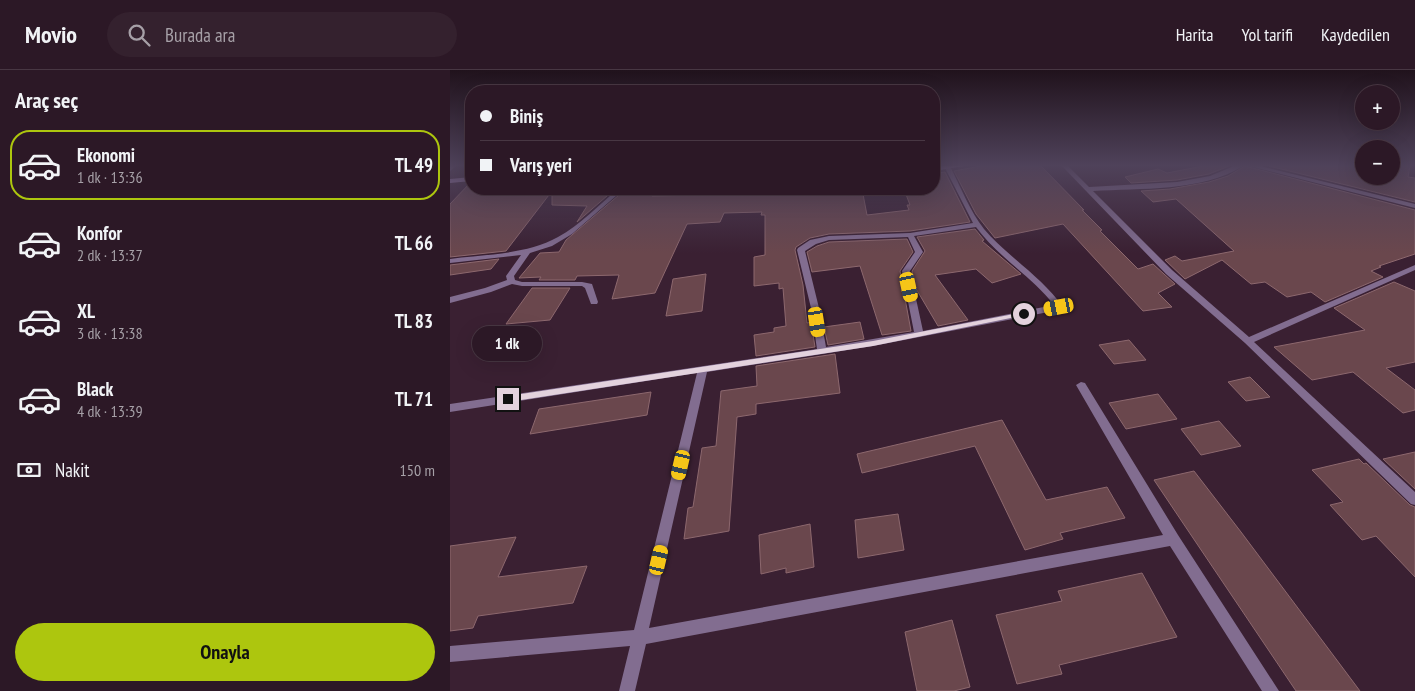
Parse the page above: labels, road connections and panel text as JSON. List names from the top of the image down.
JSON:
{
  "page": {
    "header": "Movio",
    "search": "Burada ara",
    "nav": ["Harita", "Yol tarifi", "Kaydedilen"],
    "heading": "Araç seç",
    "map_buttons": ["+", "−"],
    "banner": ["Biniş", "Varış yeri"],
    "list": [
      {
        "name": "Ekonomi",
        "note": "1 dk · 13:36",
        "value": "TL 49"
      },
      {
        "name": "Konfor",
        "note": "2 dk · 13:37",
        "value": "TL 66"
      },
      {
        "name": "XL",
        "note": "3 dk · 13:38",
        "value": "TL 83"
      },
      {
        "name": "Black",
        "note": "4 dk · 13:39",
        "value": "TL 71"
      }
    ],
    "bubble": "1 dk",
    "pay": ["Nakit", "150 m"],
    "buttons": "Onayla"
  }
}
